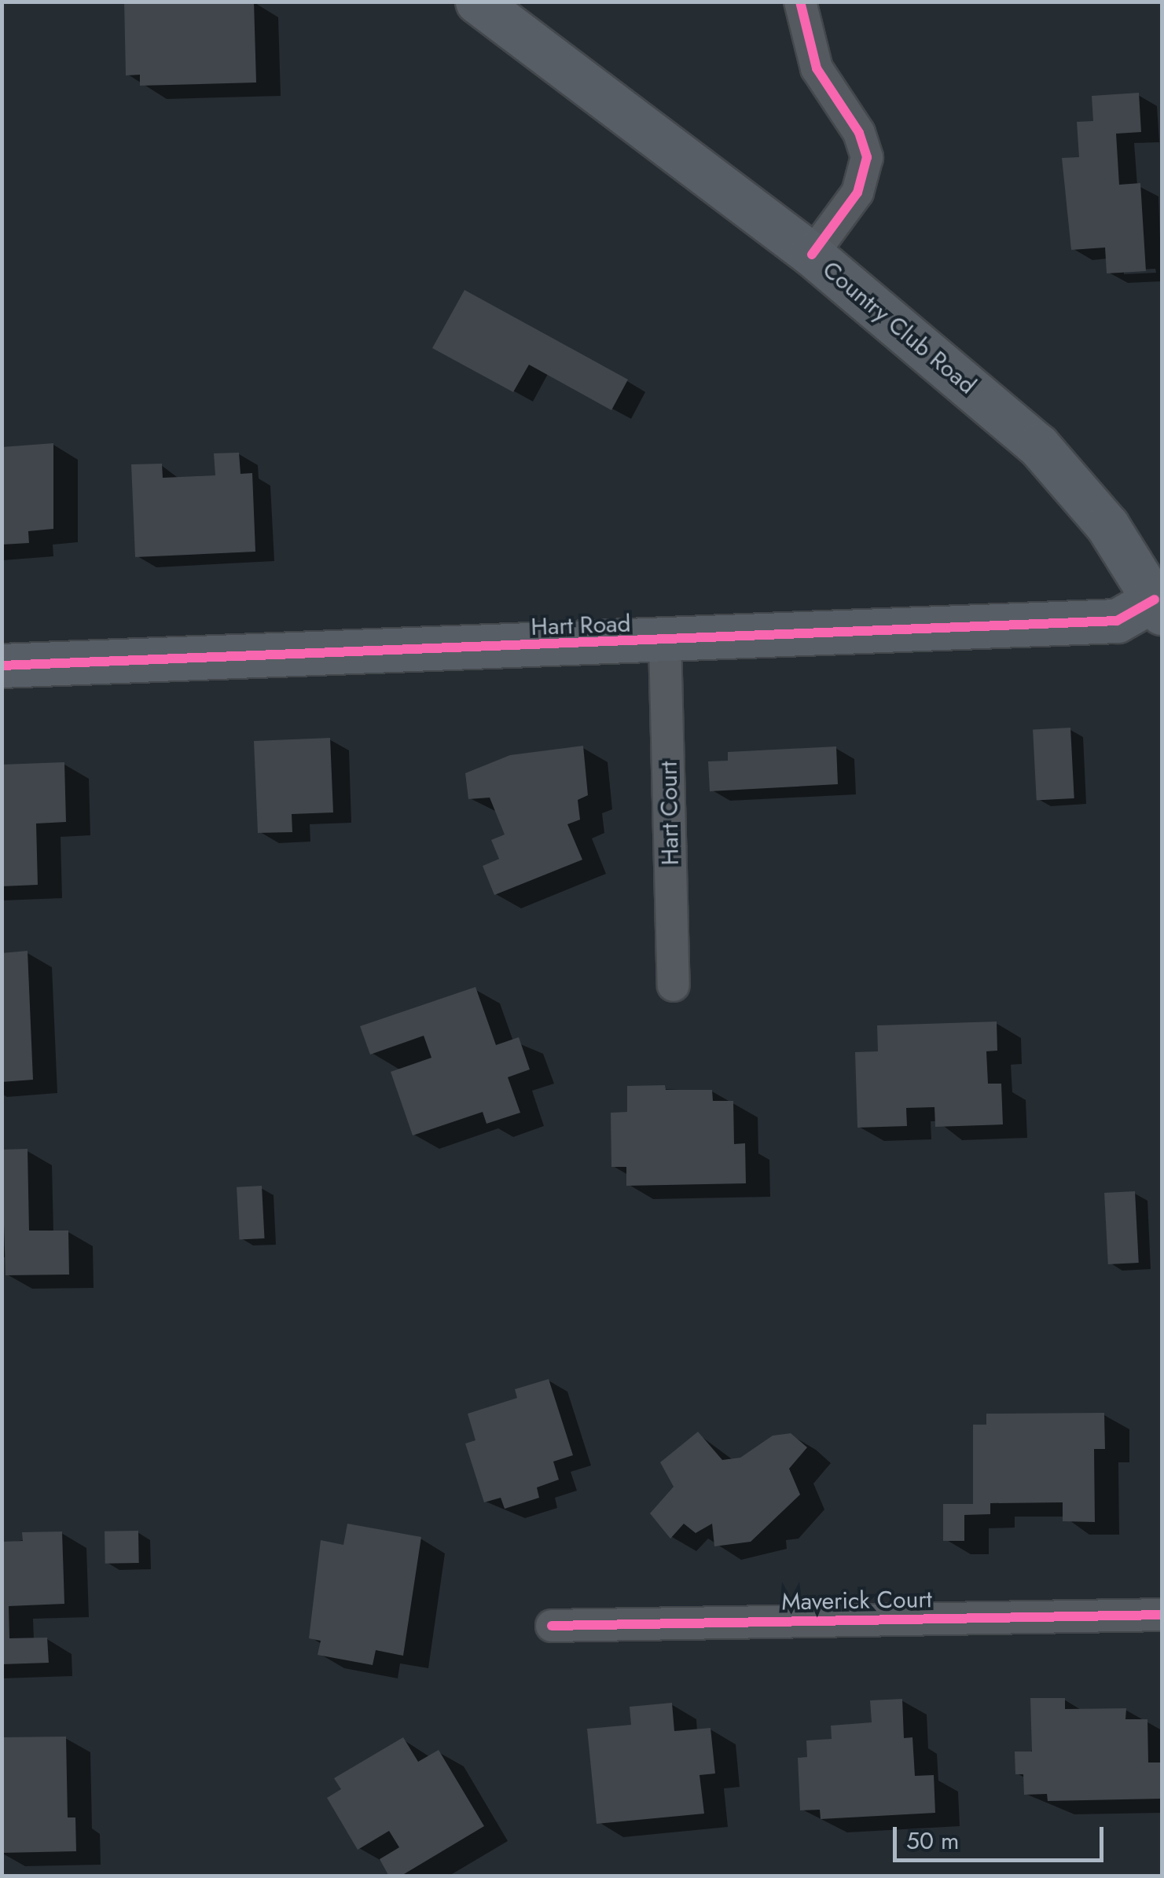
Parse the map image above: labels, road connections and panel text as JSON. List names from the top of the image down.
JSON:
{
  "streets": {
    "street": [
      "Country Club Road",
      "Hart Road",
      "Hart Court",
      "Maverick Court"
    ]
  },
  "crossings": [
    ["Country Club Road", "Hart Road"],
    ["Hart Road", "Hart Court"]
  ],
  "scale_bar": "50 m"
}
